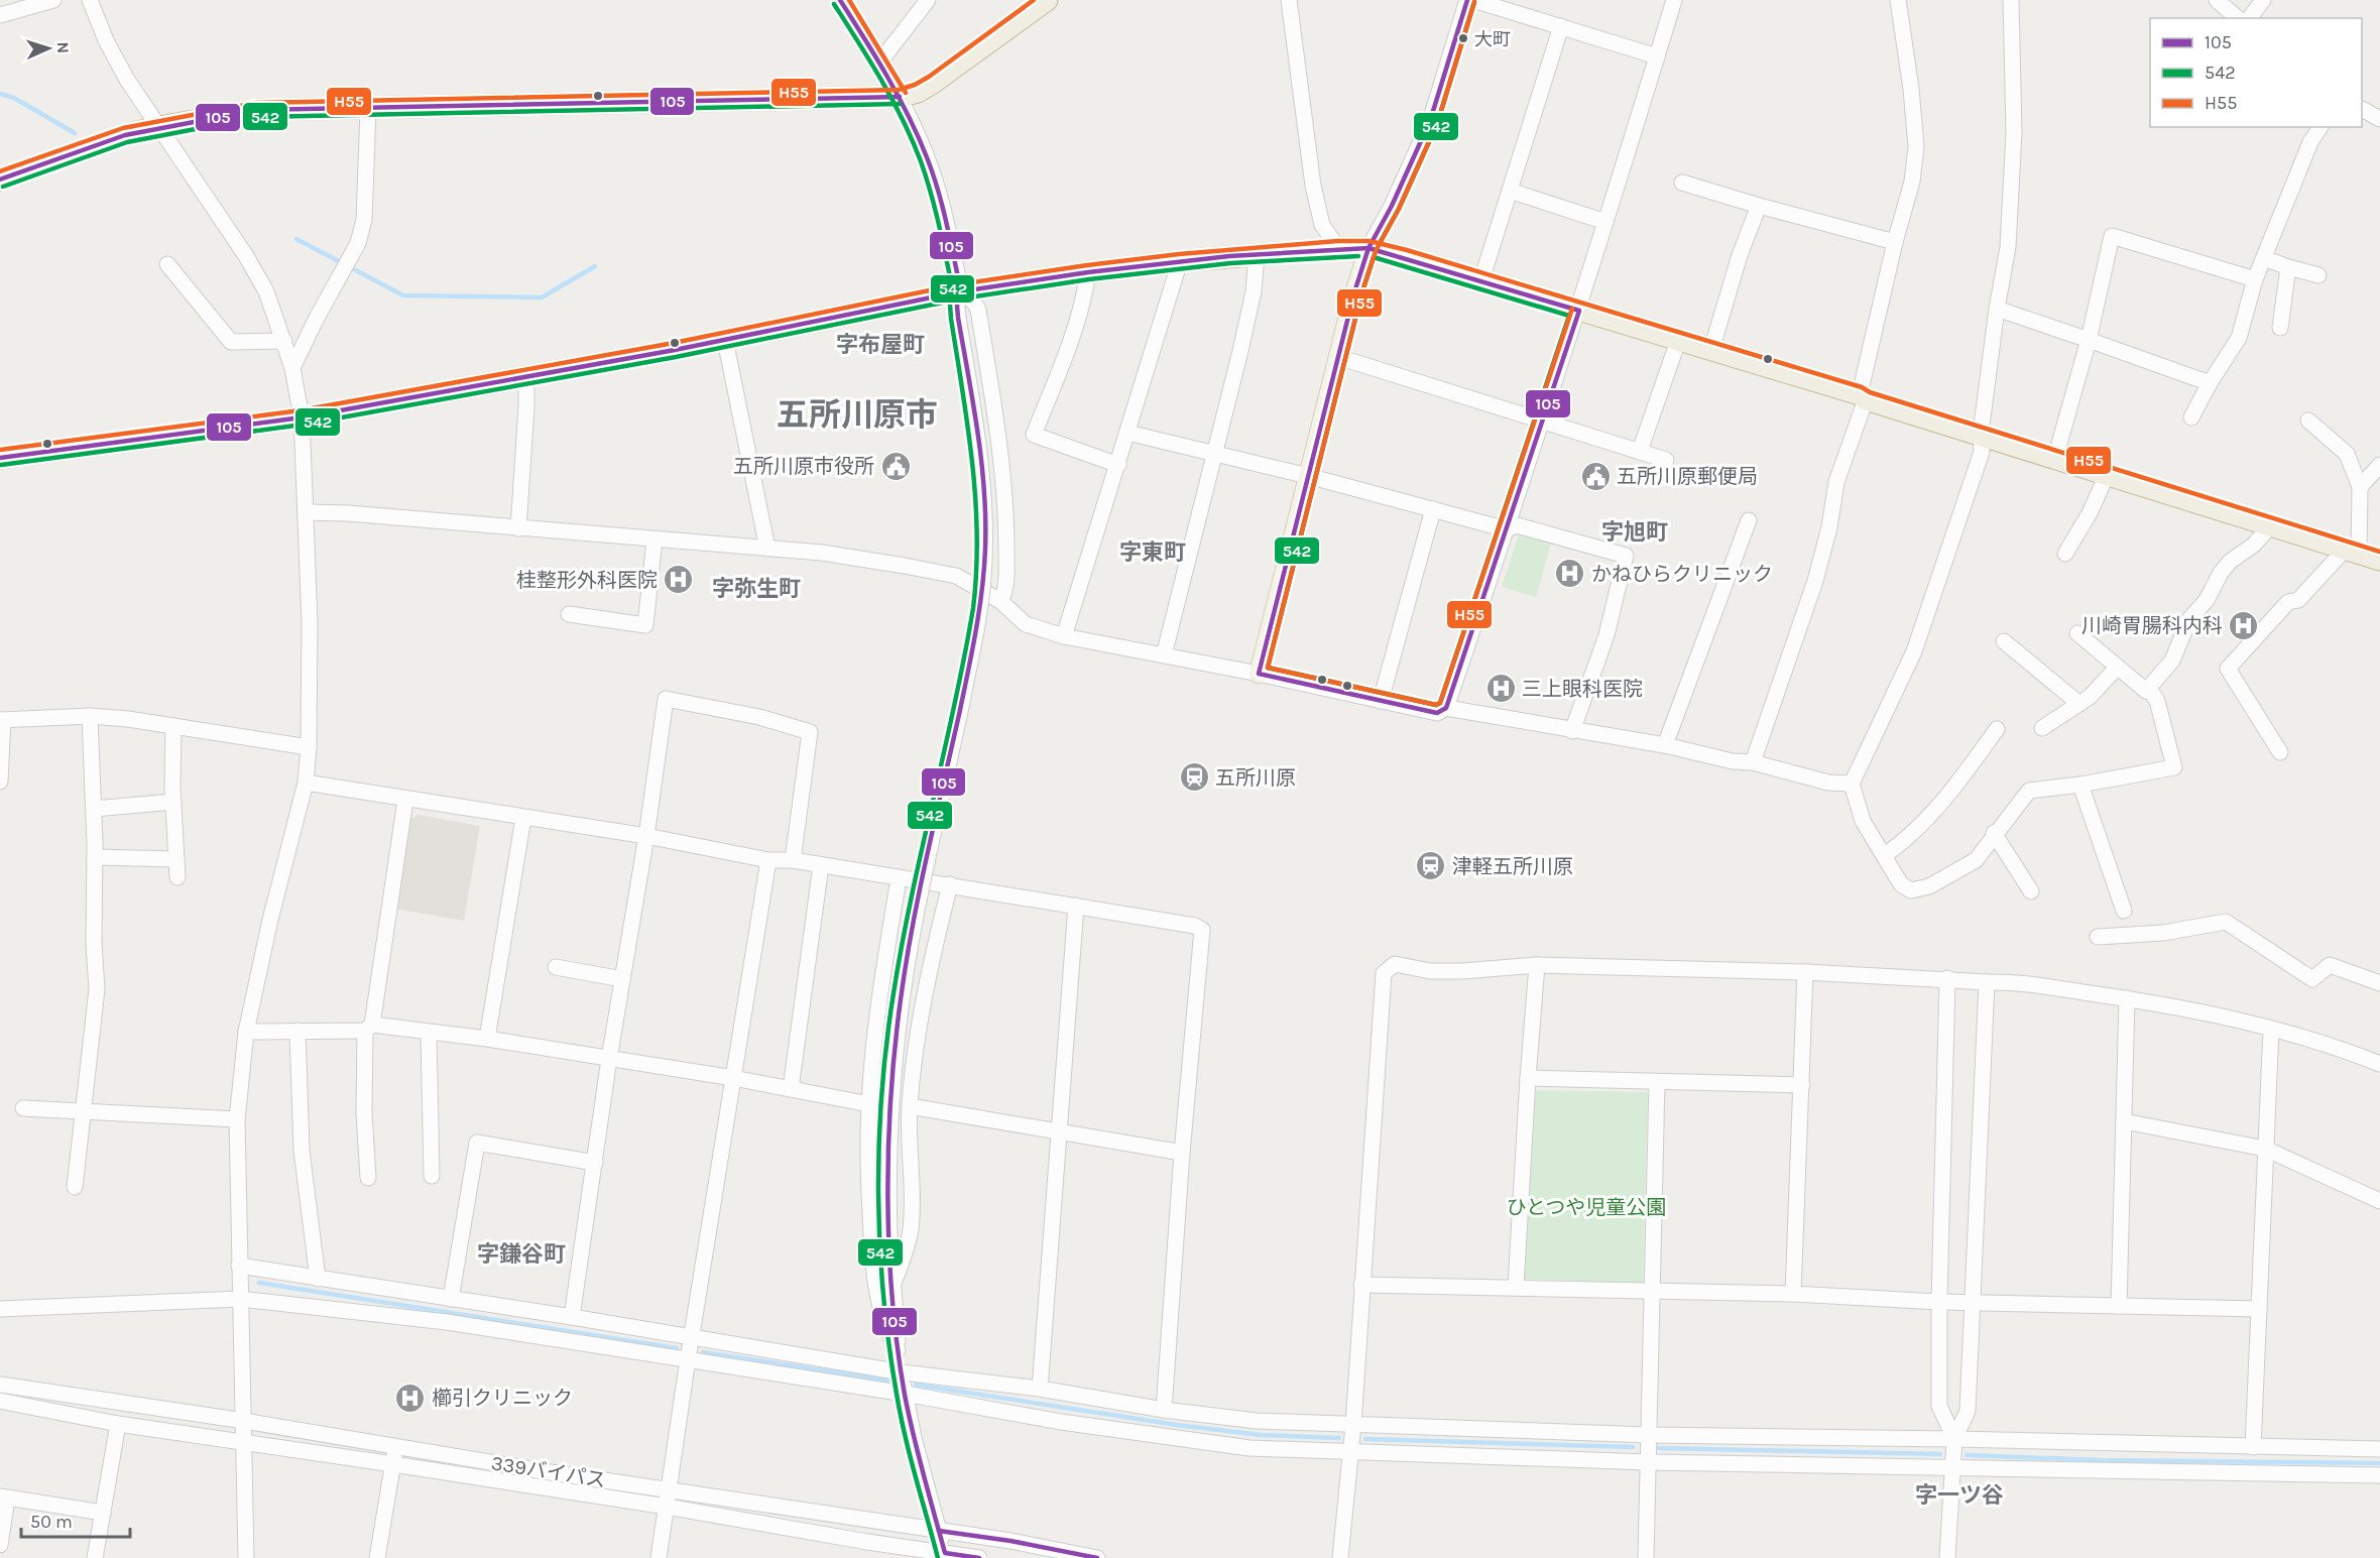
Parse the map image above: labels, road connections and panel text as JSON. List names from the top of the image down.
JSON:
{
  "streets": {
    "street": ["339バイパス"]
  },
  "districts": [
    "字布屋町",
    "五所川原市",
    "字旭町",
    "字東町",
    "字弥生町",
    "字鎌谷町",
    "字一ツ谷"
  ],
  "parks": ["ひとつや児童公園"],
  "places": {
    "other": ["大町"],
    "public building": ["五所川原市役所", "五所川原郵便局"],
    "hospital": [
      "かねひらクリニック",
      "桂整形外科医院",
      "川崎胃腸科内科",
      "三上眼科医院",
      "櫛引クリニック"
    ],
    "station": ["五所川原", "津軽五所川原"]
  },
  "lines": ["transit line 105", "transit line H55", "transit line 542"],
  "legend": ["105", "542", "H55"],
  "scale_bar": "50 m",
  "north": "right"
}
